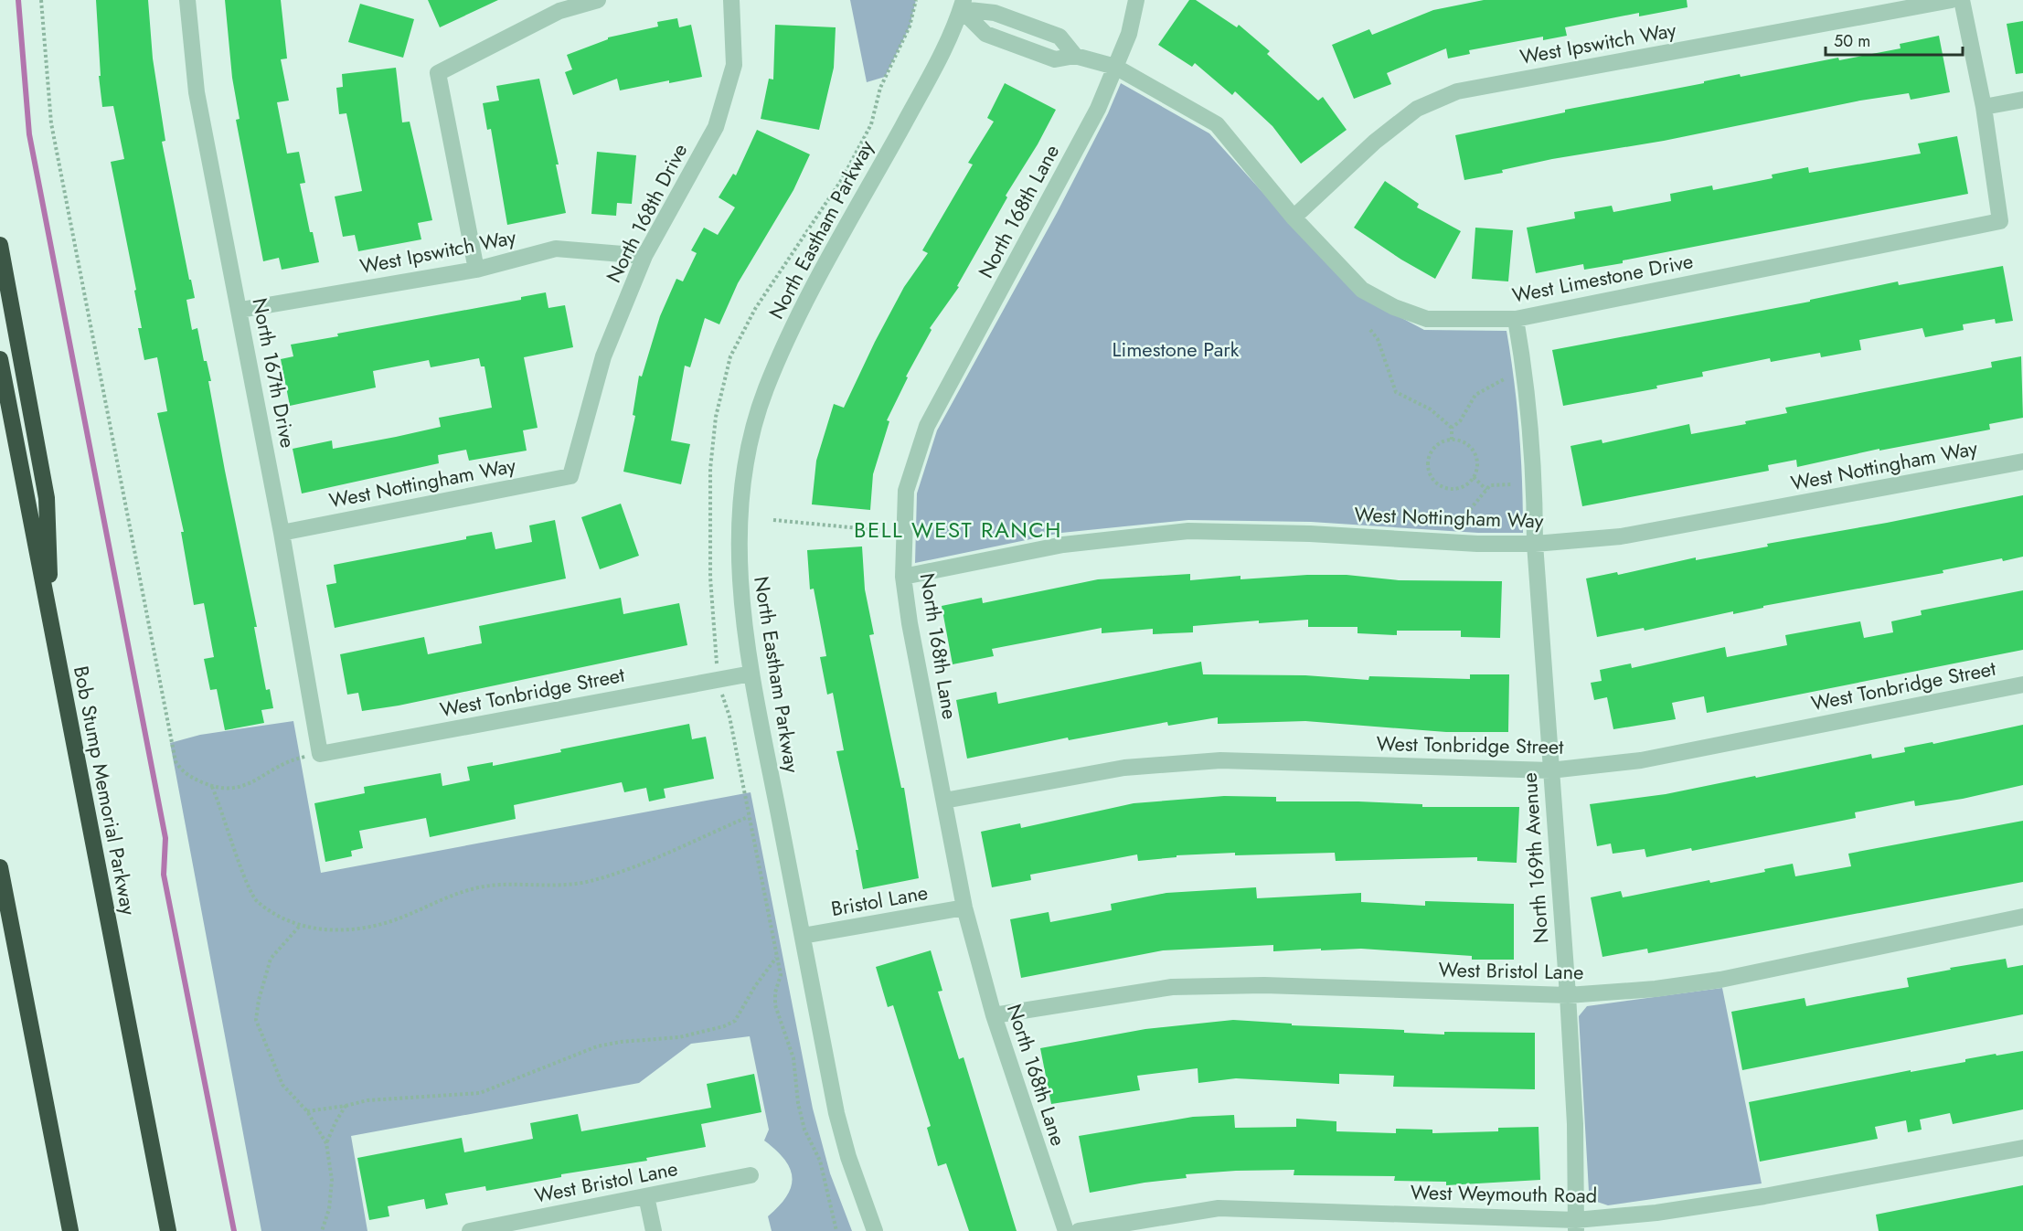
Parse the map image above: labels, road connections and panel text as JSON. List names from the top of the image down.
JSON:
{
  "streets": {
    "highway": ["Bob Stump Memorial Parkway"],
    "street": [
      "West Ipswitch Way",
      "North 168th Lane",
      "North 168th Drive",
      "North Eastham Parkway",
      "West Limestone Drive",
      "North 167th Drive",
      "West Nottingham Way",
      "West Tonbridge Street",
      "North 169th Avenue",
      "Bristol Lane",
      "West Bristol Lane",
      "West Weymouth Road"
    ]
  },
  "crossings": [
    ["West Ipswitch Way", "North 168th Drive"],
    ["West Ipswitch Way", "West Limestone Drive"],
    ["West Ipswitch Way", "North 167th Drive"],
    ["North 168th Lane", "West Limestone Drive"],
    ["North 168th Lane", "West Nottingham Way"],
    ["North 168th Lane", "West Tonbridge Street"],
    ["North 168th Lane", "Bristol Lane"],
    ["North 168th Lane", "West Bristol Lane"],
    ["North 168th Drive", "West Nottingham Way"],
    ["North Eastham Parkway", "West Limestone Drive"],
    ["North Eastham Parkway", "West Tonbridge Street"],
    ["North Eastham Parkway", "Bristol Lane"],
    ["West Limestone Drive", "North 169th Avenue"],
    ["North 167th Drive", "West Nottingham Way"],
    ["North 167th Drive", "West Tonbridge Street"],
    ["West Nottingham Way", "North 169th Avenue"],
    ["West Tonbridge Street", "North 169th Avenue"],
    ["North 169th Avenue", "West Bristol Lane"],
    ["North 169th Avenue", "West Weymouth Road"]
  ],
  "districts": ["BELL WEST RANCH"],
  "parks": ["Limestone Park"],
  "scale_bar": "50 m"
}
